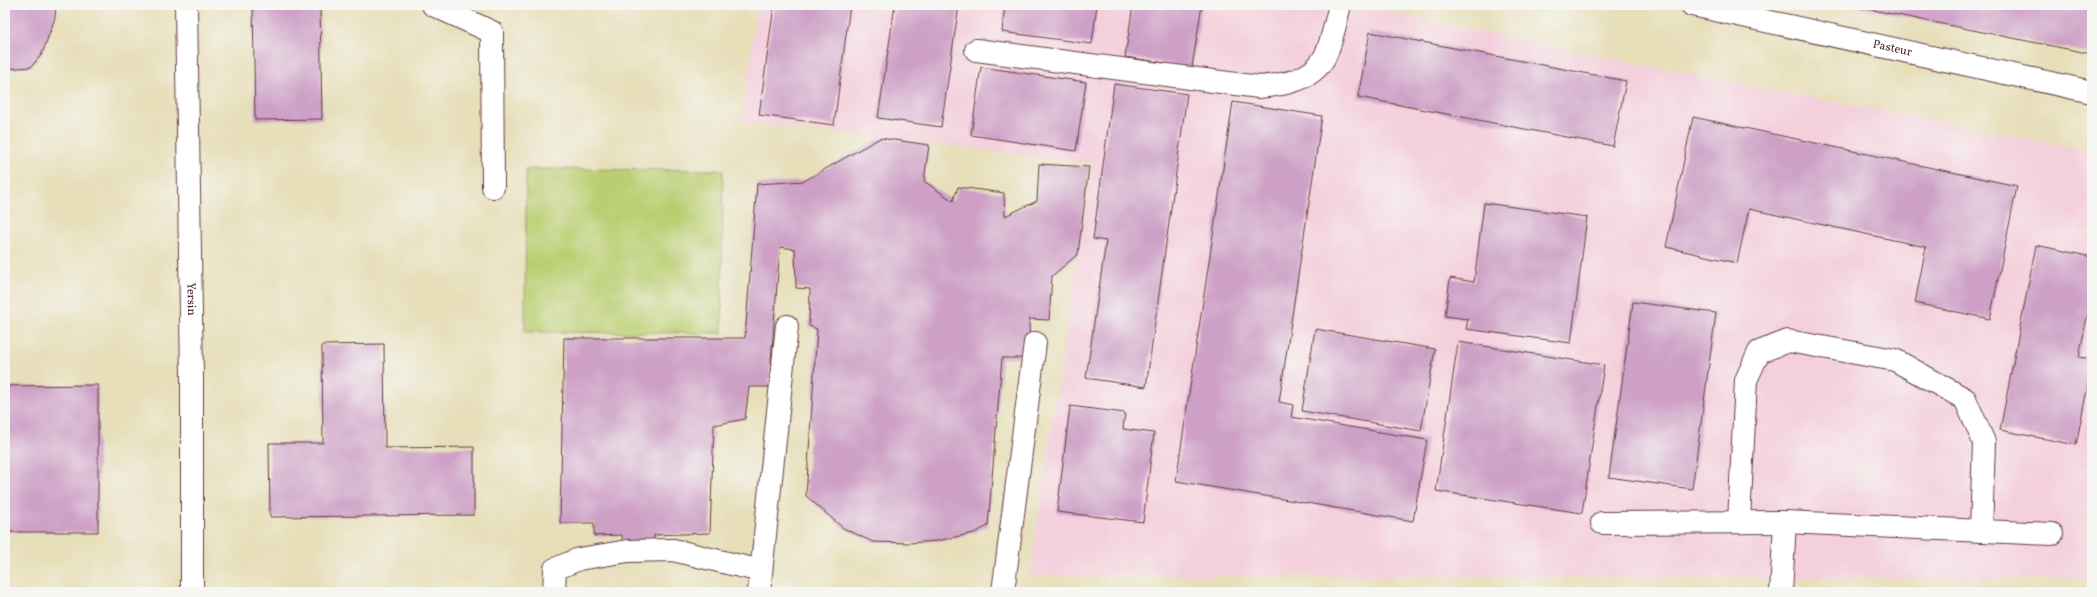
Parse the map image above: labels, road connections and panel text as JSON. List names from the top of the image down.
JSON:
{
  "streets": {
    "street": ["Pasteur", "Yersin"]
  }
}
